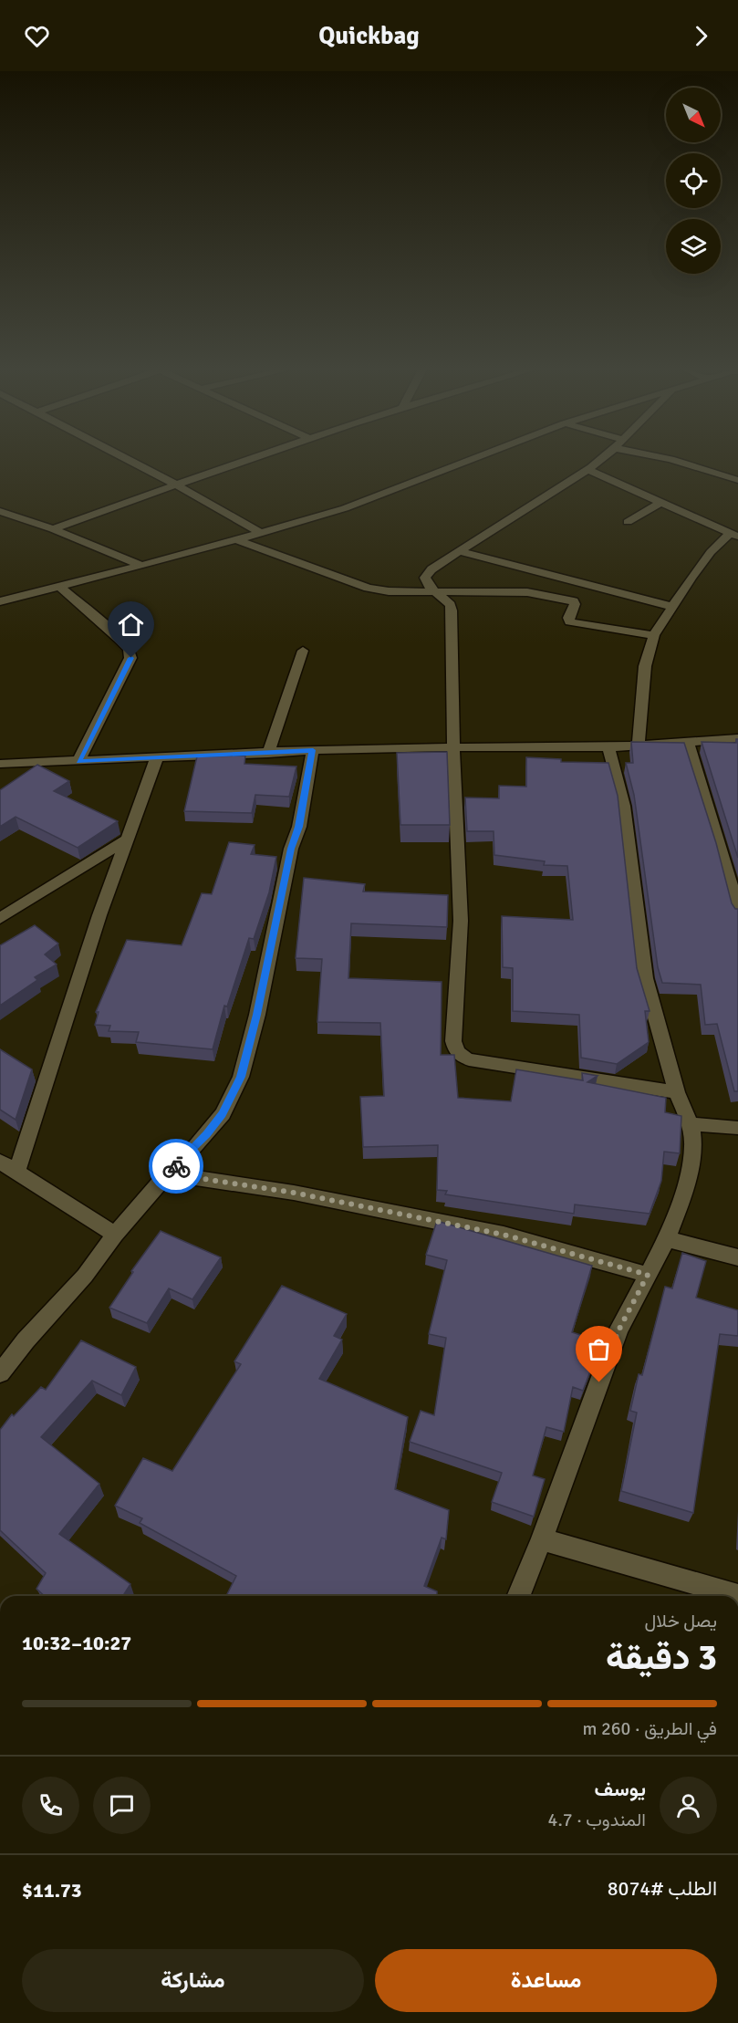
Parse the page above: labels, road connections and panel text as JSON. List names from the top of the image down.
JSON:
{
  "north": "bottom right",
  "page": {
    "header": "Quickbag",
    "heading": ["3 دقيقة", "يصل خلال", "10:27–10:32"],
    "panel": [
      "يوسف",
      "المندوب · 4.7",
      "الطلب #8074",
      "$11.73"
    ],
    "bar": "في الطريق · 260 m",
    "buttons": ["مساعدة", "مشاركة"]
  }
}
